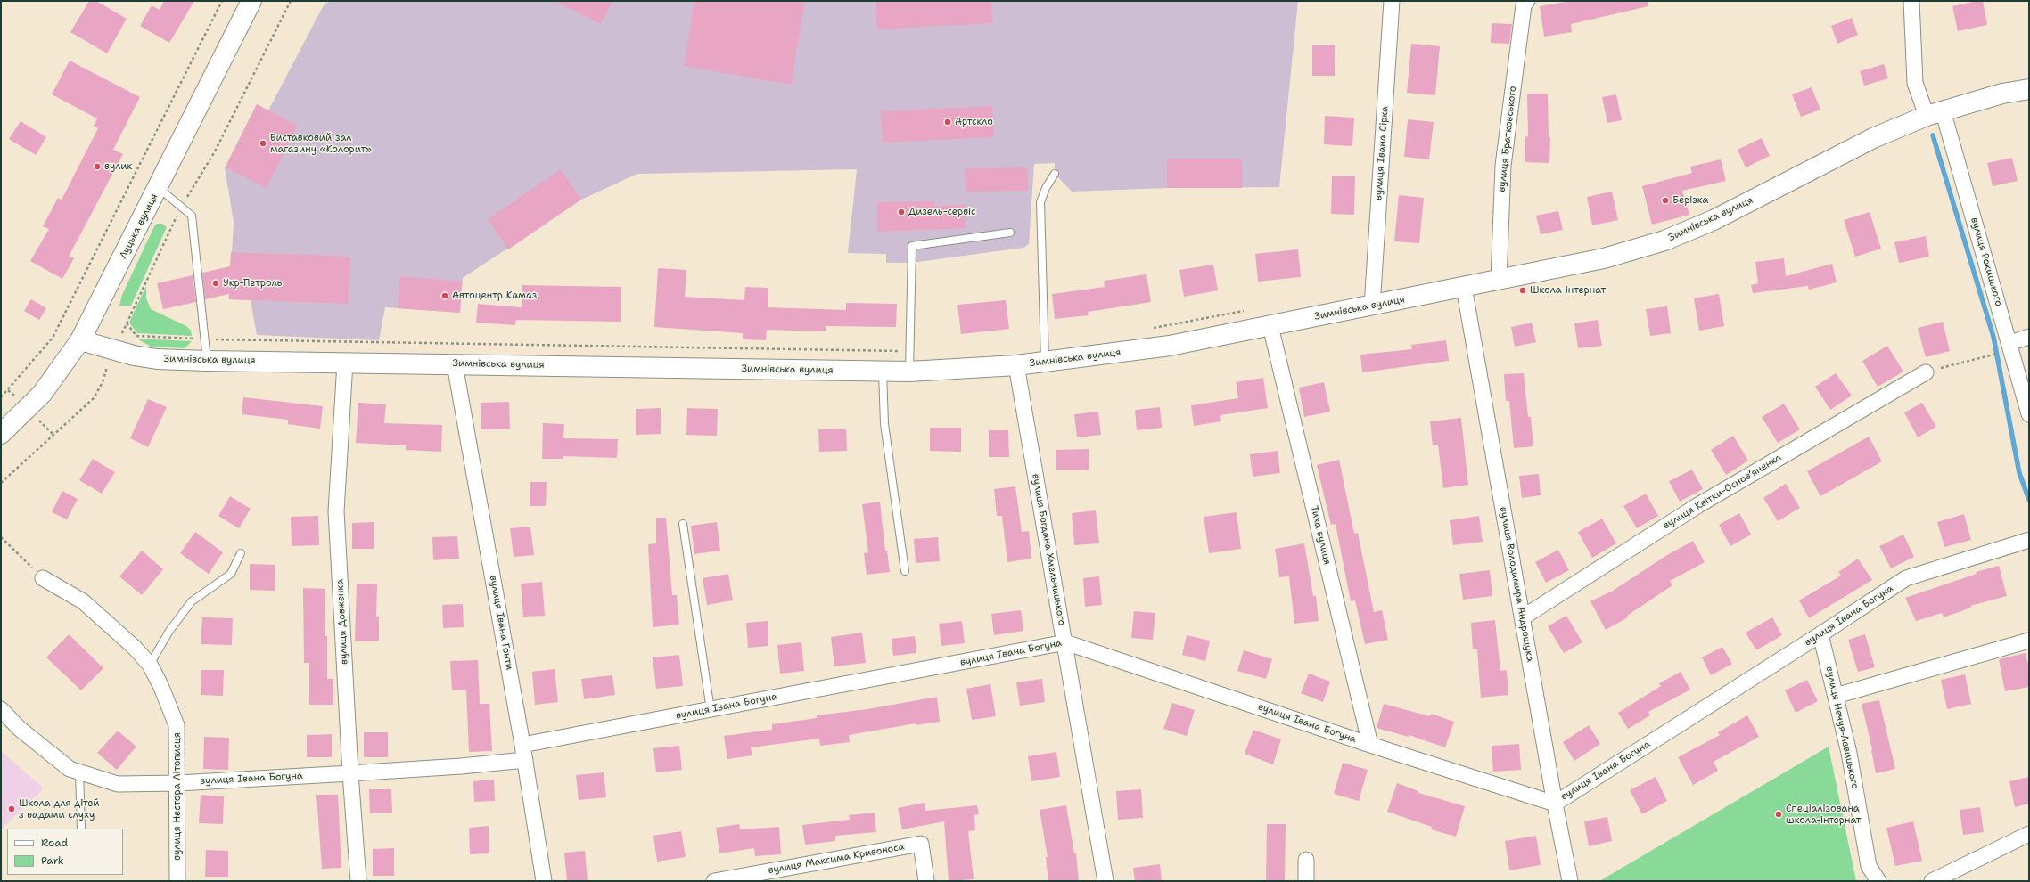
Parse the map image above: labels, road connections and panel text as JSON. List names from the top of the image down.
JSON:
{
  "streets": {
    "main road": ["Зимнівська вулиця", "Луцька вулиця"],
    "street": [
      "вулиця Братковського",
      "вулиця Івана Сірка",
      "вулиця Рокицького",
      "вулиця Квітки-Основʼяненка",
      "Тиха вулиця",
      "вулиця Богдана Хмельницького",
      "вулиця Володимира Андрощука",
      "вулиця Івана Богуна",
      "вулиця Довженка",
      "вулиця Івана Гонти",
      "вулиця Нечуя-Левицького",
      "вулиця Нестора Літописця",
      "вулиця Максима Кривоноса"
    ]
  },
  "crossings": [
    ["вулиця Братковського", "Зимнівська вулиця"],
    ["вулиця Івана Сірка", "Зимнівська вулиця"],
    ["Зимнівська вулиця", "Луцька вулиця"],
    ["Зимнівська вулиця", "вулиця Рокицького"],
    ["Зимнівська вулиця", "Тиха вулиця"],
    ["Зимнівська вулиця", "вулиця Богдана Хмельницького"],
    ["Зимнівська вулиця", "вулиця Володимира Андрощука"],
    ["Зимнівська вулиця", "вулиця Довженка"],
    ["Зимнівська вулиця", "вулиця Івана Гонти"],
    ["вулиця Квітки-Основʼяненка", "вулиця Володимира Андрощука"],
    ["Тиха вулиця", "вулиця Івана Богуна"],
    ["вулиця Богдана Хмельницького", "вулиця Івана Богуна"],
    ["вулиця Володимира Андрощука", "вулиця Івана Богуна"],
    ["вулиця Івана Богуна", "вулиця Довженка"],
    ["вулиця Івана Богуна", "вулиця Івана Гонти"],
    ["вулиця Івана Богуна", "вулиця Нечуя-Левицького"],
    ["вулиця Івана Богуна", "вулиця Нестора Літописця"]
  ],
  "places": [
    "Артскло",
    "Виставковий зал магазину «Колорит»",
    "вулик",
    "Берізка",
    "Дизель-сервіс",
    "Укр-Петроль",
    "Школа-інтернат",
    "Автоцентр Камаз",
    "Школа для дітей з вадами слуху",
    "Спеціалізована школа-інтернат"
  ],
  "legend": ["Road", "Park"]
}
